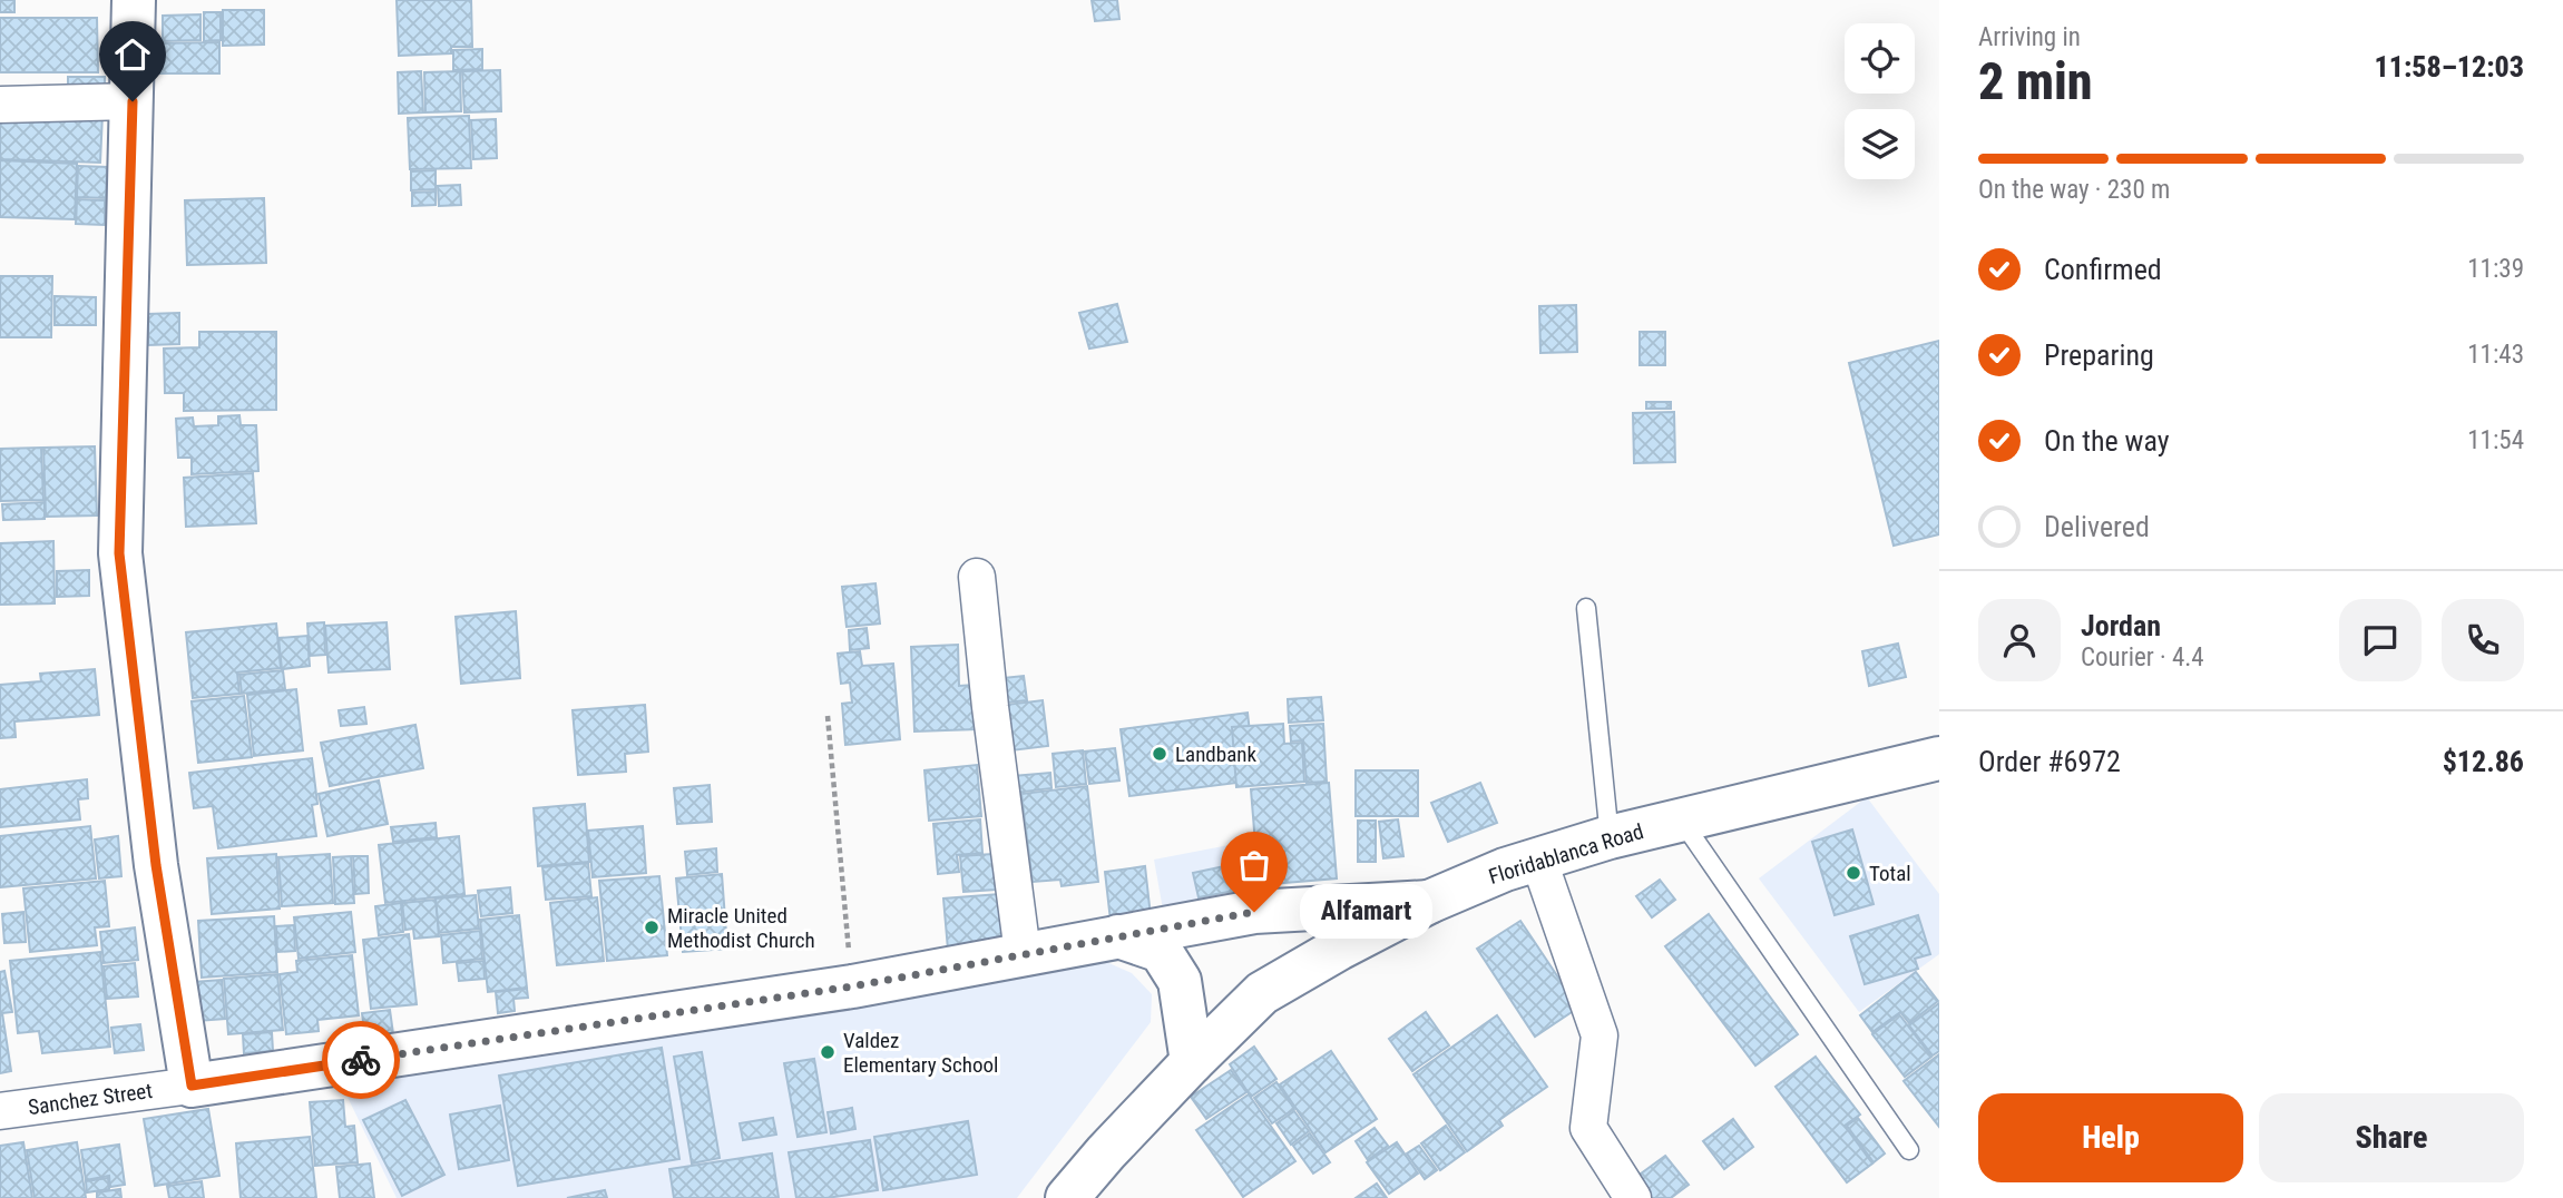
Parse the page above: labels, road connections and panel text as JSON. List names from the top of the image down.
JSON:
{
  "streets": {
    "street": ["Floridablanca Road", "Sanchez Street"]
  },
  "crossings": [
    ["Floridablanca Road", "Sanchez Street"]
  ],
  "places": [
    "Landbank",
    "Total",
    "Alfamart",
    "Miracle United Methodist Church",
    "Valdez Elementary School"
  ],
  "page": {
    "heading": ["2 min", "Arriving in", "11:58–12:03"],
    "panel": [
      "Jordan",
      "Courier · 4.4",
      "Order #6972",
      "$12.86"
    ],
    "bar": "On the way · 230 m",
    "list": [
      ["Confirmed", "11:39"],
      ["Preparing", "11:43"],
      ["On the way", "11:54"],
      "Delivered"
    ],
    "bubble": "Alfamart",
    "buttons": ["Help", "Share"]
  }
}
